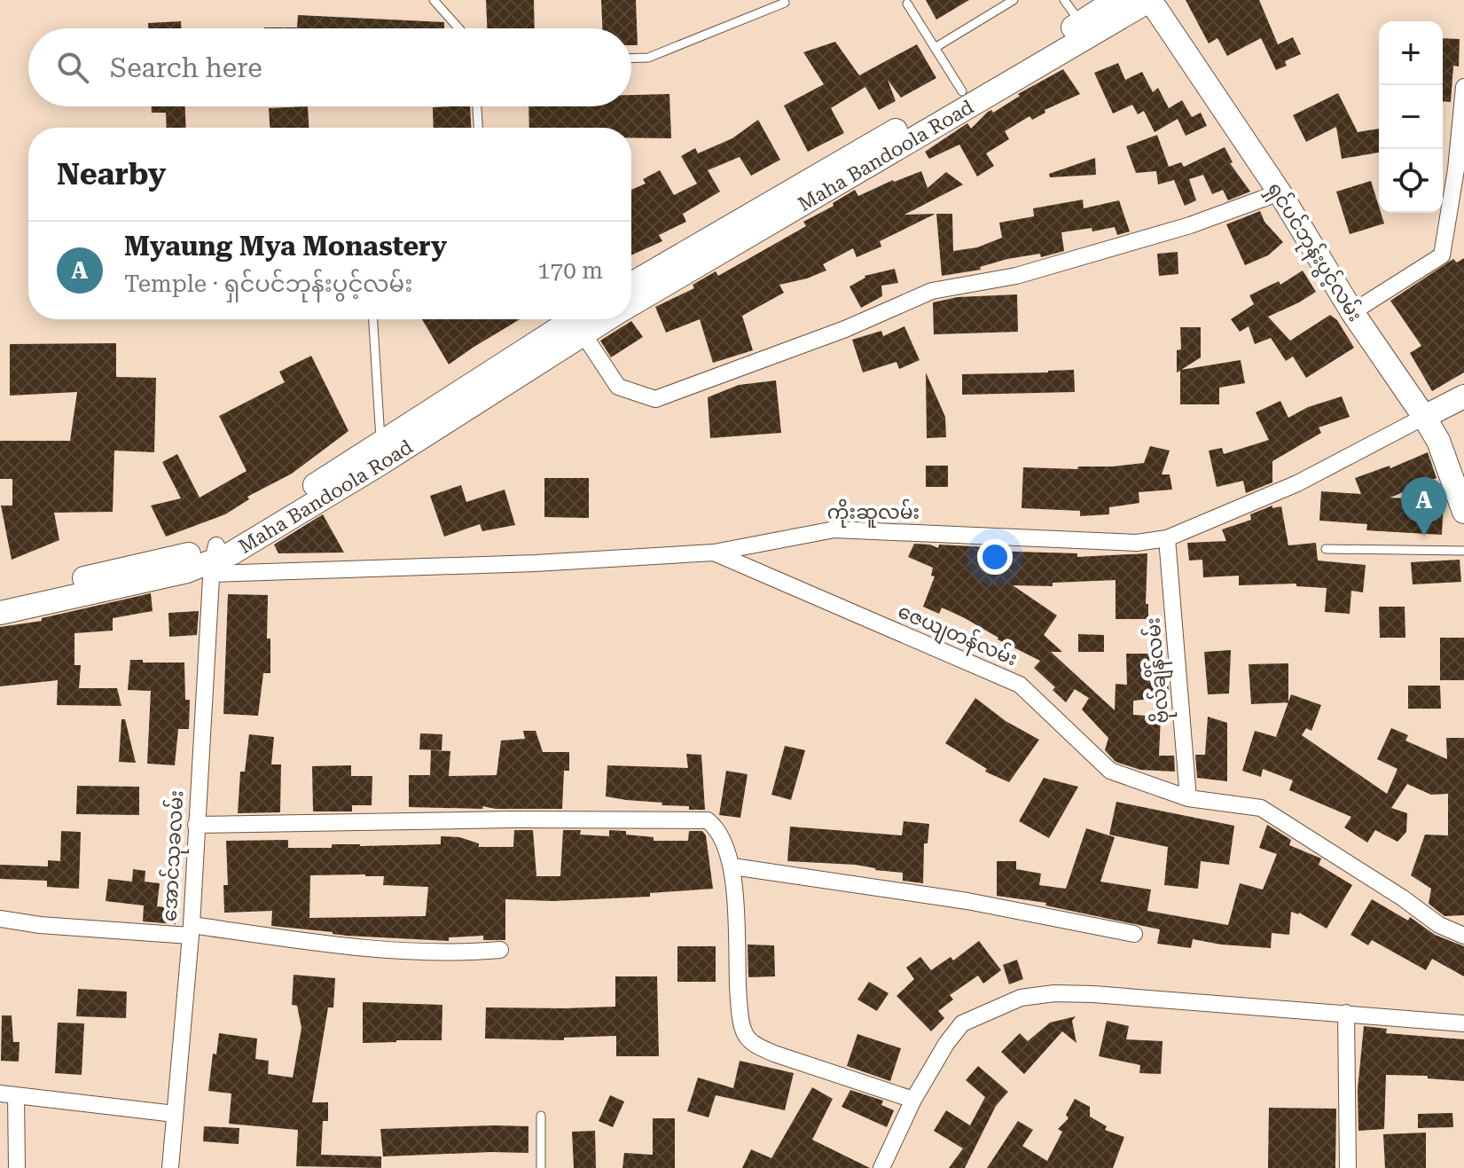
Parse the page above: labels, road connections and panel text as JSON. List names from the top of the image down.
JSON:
{
  "streets": {
    "main road": ["Maha Bandoola Road", "ရှင်ပင်ဘုန်းပွင့်လမ်း"],
    "street": [
      "ကိုးဆူလမ်း",
      "ဇေယျတန်လမ်း",
      "ဗိုလ်ချိန်လမ်း",
      "အောင်သုခလမ်း"
    ]
  },
  "crossings": [
    ["Maha Bandoola Road", "ရှင်ပင်ဘုန်းပွင့်လမ်း"],
    ["Maha Bandoola Road", "ကိုးဆူလမ်း"],
    ["Maha Bandoola Road", "အောင်သုခလမ်း"],
    ["ရှင်ပင်ဘုန်းပွင့်လမ်း", "ကိုးဆူလမ်း"],
    ["ကိုးဆူလမ်း", "ဇေယျတန်လမ်း"],
    ["ကိုးဆူလမ်း", "ဗိုလ်ချိန်လမ်း"],
    ["ကိုးဆူလမ်း", "အောင်သုခလမ်း"],
    ["ဇေယျတန်လမ်း", "ဗိုလ်ချိန်လမ်း"]
  ],
  "page": {
    "map_buttons": ["+", "−"],
    "search": "Search here",
    "heading": "Nearby",
    "list": [
      {
        "mark": "A",
        "name": "Myaung Mya Monastery",
        "note": "Temple · ရှင်ပင်ဘုန်းပွင့်လမ်း",
        "value": "170 m"
      }
    ],
    "pins": "A"
  }
}
